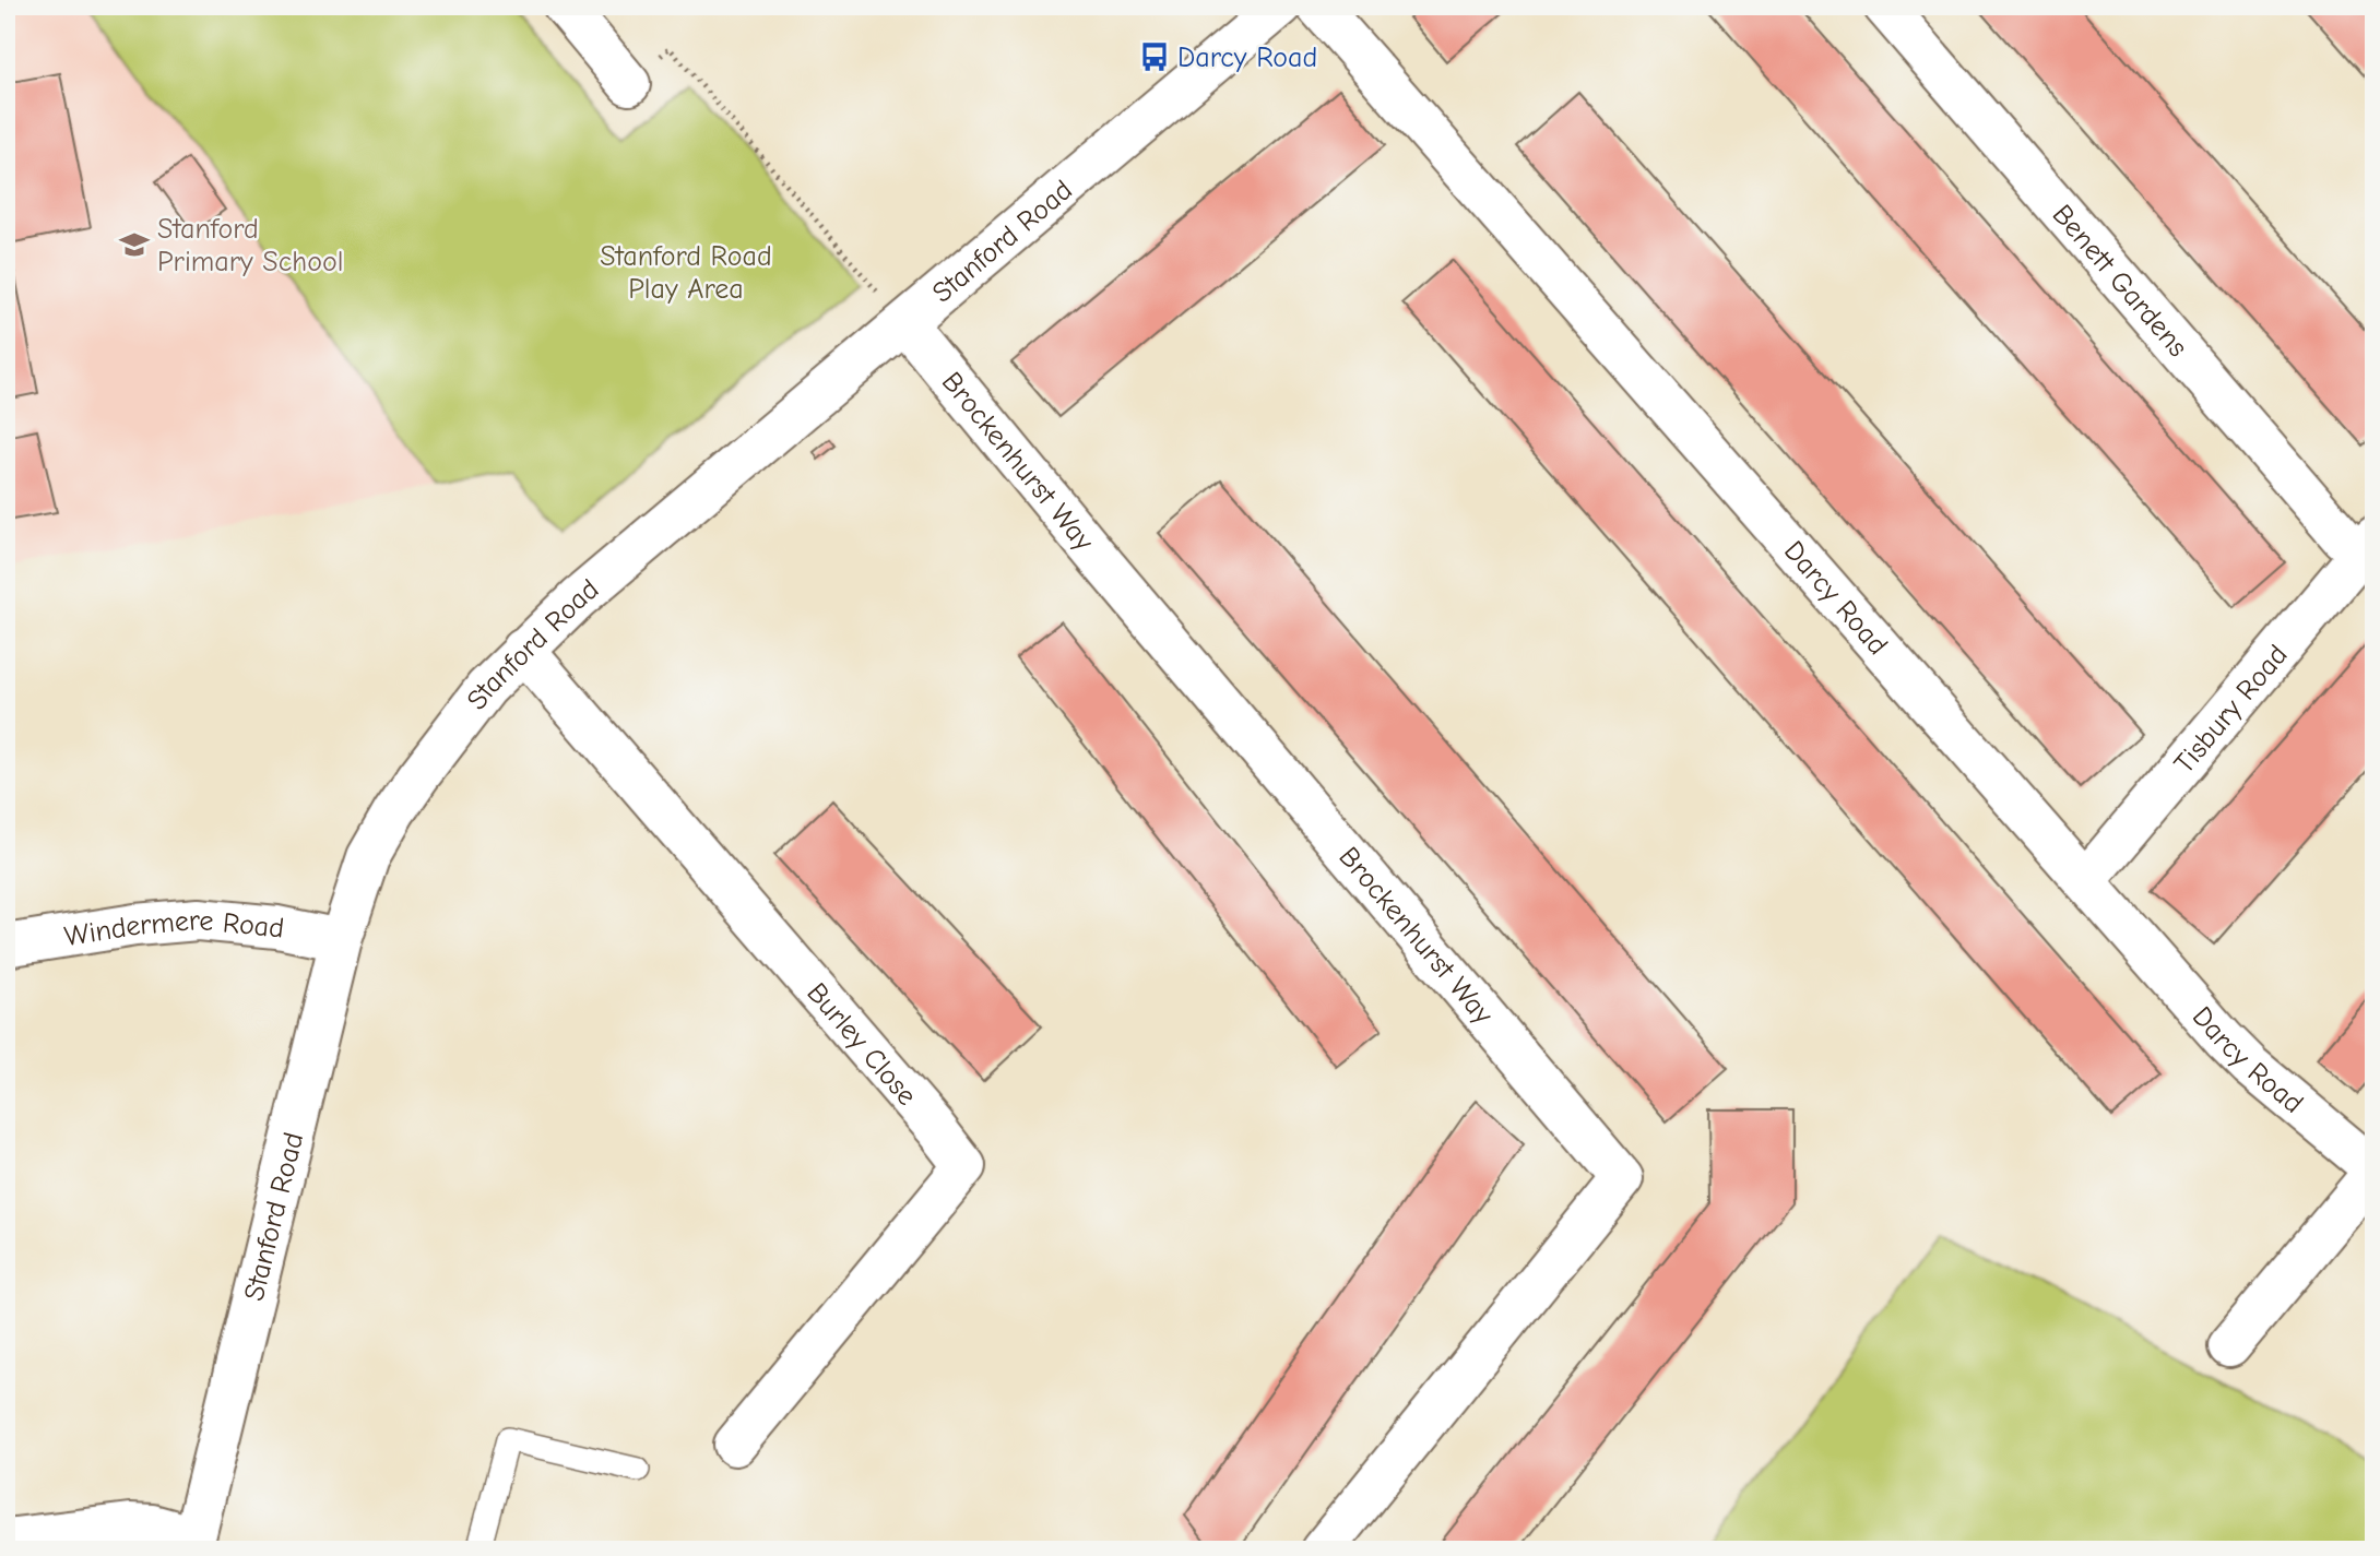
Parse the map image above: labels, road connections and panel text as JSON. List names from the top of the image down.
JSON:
{
  "streets": {
    "street": [
      "Stanford Road",
      "Benett Gardens",
      "Brockenhurst Way",
      "Darcy Road",
      "Tisbury Road",
      "Windermere Road",
      "Burley Close"
    ]
  },
  "crossings": [
    ["Stanford Road", "Brockenhurst Way"],
    ["Stanford Road", "Windermere Road"],
    ["Stanford Road", "Burley Close"],
    ["Benett Gardens", "Tisbury Road"],
    ["Darcy Road", "Tisbury Road"]
  ],
  "parks": ["Stanford Road Play Area"],
  "places": {
    "bus stop": ["Darcy Road"],
    "school or university": ["Stanford Primary School"]
  }
}
